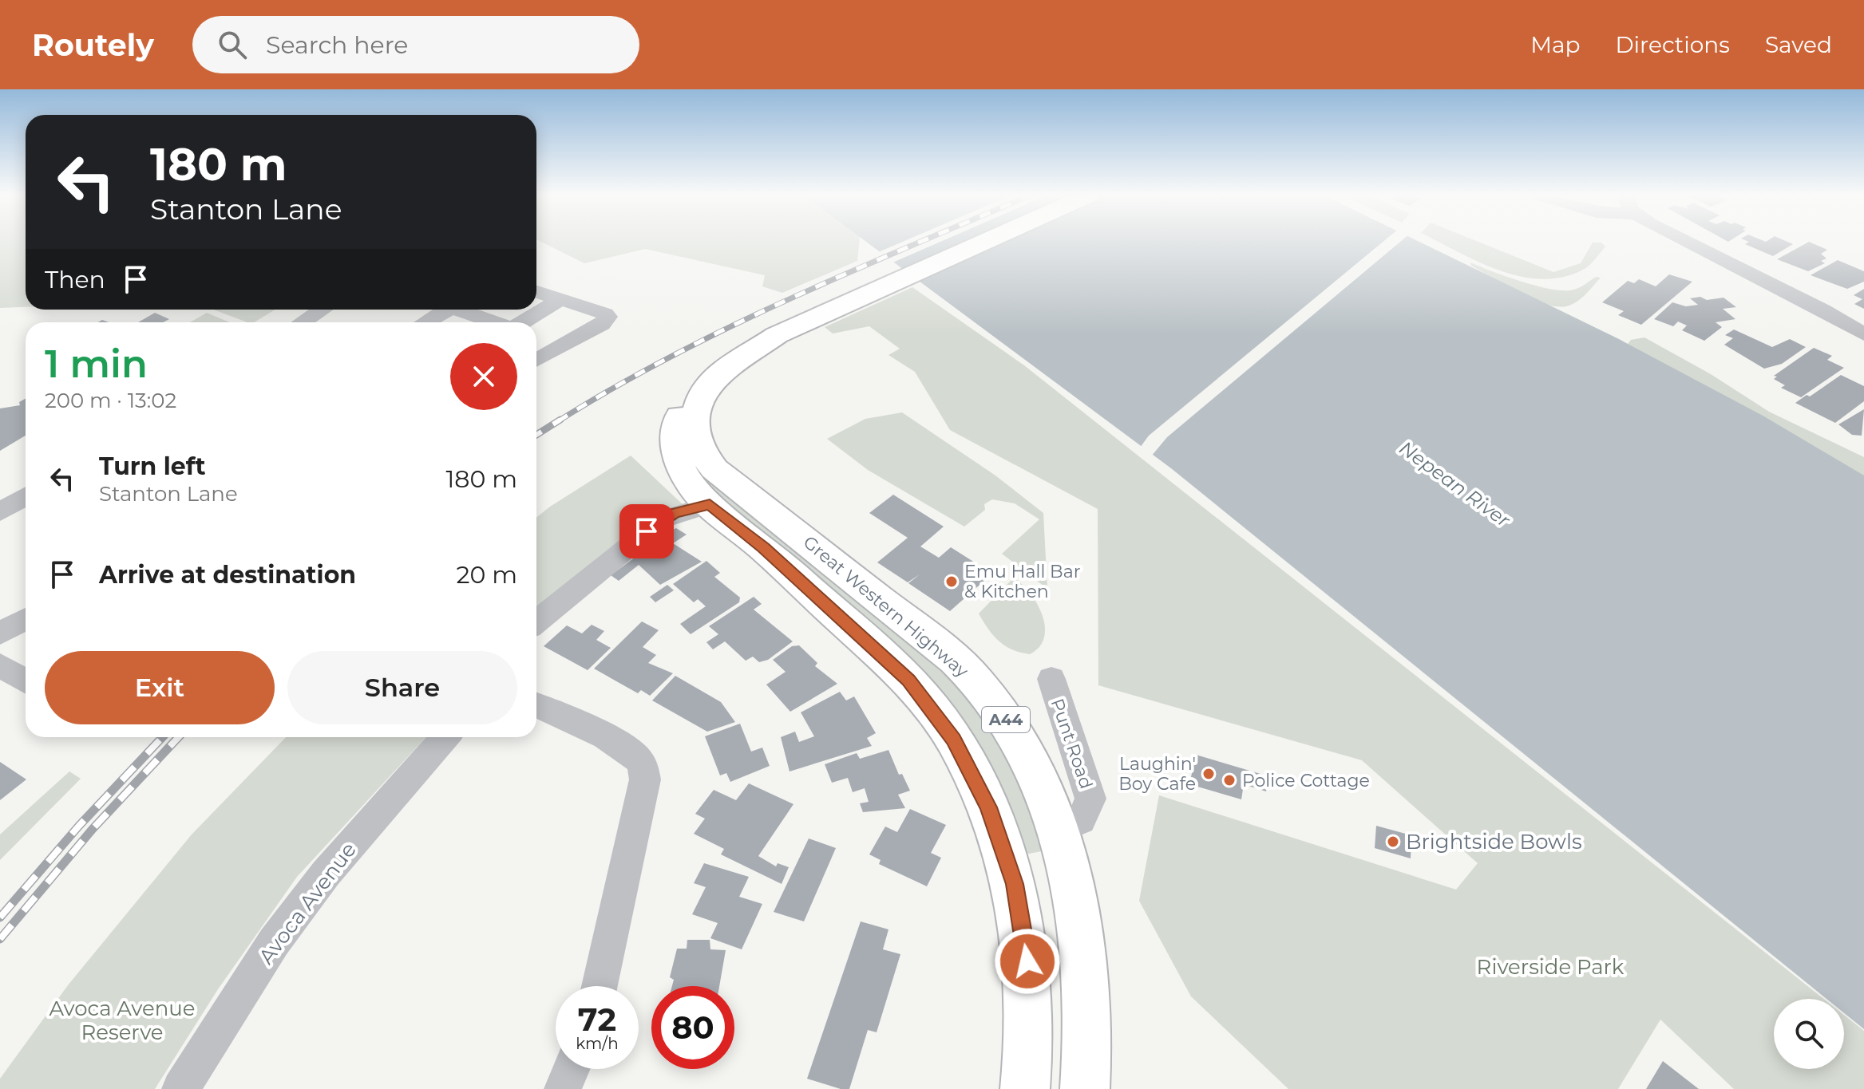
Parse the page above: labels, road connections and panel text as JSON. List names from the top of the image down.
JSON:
{
  "streets": {
    "highway": ["Great Western Highway", "A44"],
    "street": ["Punt Road", "Avoca Avenue"]
  },
  "crossings": [
    ["Great Western Highway", "Punt Road"]
  ],
  "water": ["Nepean River"],
  "parks": ["Riverside Park", "Avoca Avenue Reserve"],
  "places": [
    "Emu Hall Bar & Kitchen",
    "Laughin' Boy Cafe",
    "Police Cottage",
    "Brightside Bowls"
  ],
  "page": {
    "header": "Routely",
    "search": "Search here",
    "nav": ["Map", "Directions", "Saved"],
    "turn": ["180 m", "Stanton Lane"],
    "then": "Then",
    "heading": ["1 min", "200 m · 13:02"],
    "list": [
      {
        "name": "Turn left",
        "note": "Stanton Lane",
        "value": "180 m"
      },
      {
        "name": "Arrive at destination",
        "value": "20 m"
      }
    ],
    "buttons": ["Exit", "Share"],
    "speed": "72 km/h",
    "limit": "80"
  }
}
